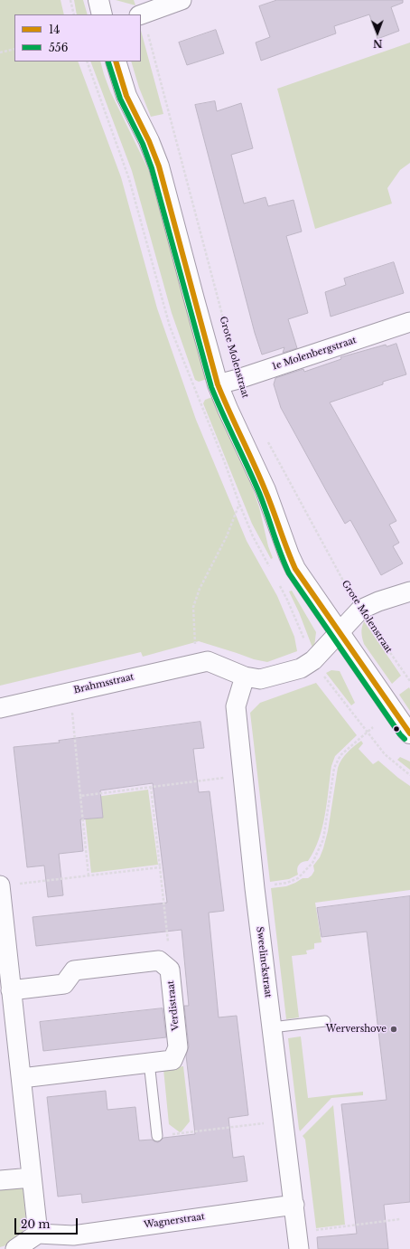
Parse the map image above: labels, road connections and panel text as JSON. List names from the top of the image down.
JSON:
{
  "streets": {
    "street": [
      "1e Molenbergstraat",
      "Brahmsstraat",
      "Sweelinckstraat",
      "Verdistraat",
      "Wagnerstraat"
    ],
    "path": ["Grote Molenstraat"]
  },
  "crossings": [
    ["Grote Molenstraat", "Brahmsstraat"],
    ["Brahmsstraat", "Sweelinckstraat"],
    ["Sweelinckstraat", "Wagnerstraat"]
  ],
  "places": ["Wervershove"],
  "lines": ["transit line 14", "transit line 556"],
  "legend": ["14", "556"],
  "scale_bar": "20 m",
  "north": "bottom"
}
